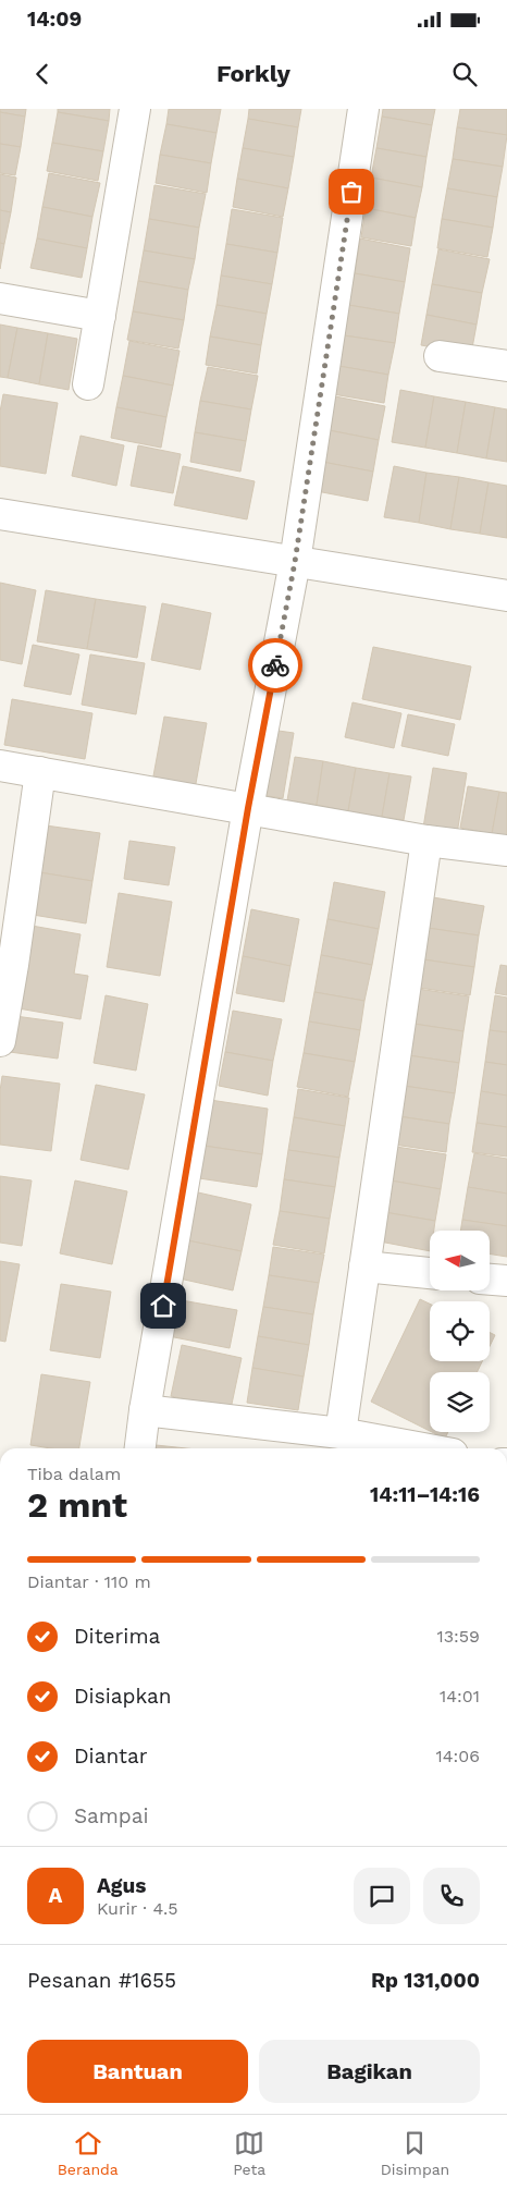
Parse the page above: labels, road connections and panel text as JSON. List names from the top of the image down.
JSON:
{
  "north": "left",
  "page": {
    "status": "14:09",
    "header": "Forkly",
    "heading": ["2 mnt", "Tiba dalam", "14:11–14:16"],
    "panel": [
      "Agus",
      "Kurir · 4.5",
      "Pesanan #1655",
      "Rp 131,000"
    ],
    "bar": "Diantar · 110 m",
    "list": [
      ["Diterima", "13:59"],
      ["Disiapkan", "14:01"],
      ["Diantar", "14:06"],
      "Sampai"
    ],
    "round": "A",
    "buttons": ["Bantuan", "Bagikan"],
    "tabs": ["Beranda", "Peta", "Disimpan"]
  }
}
